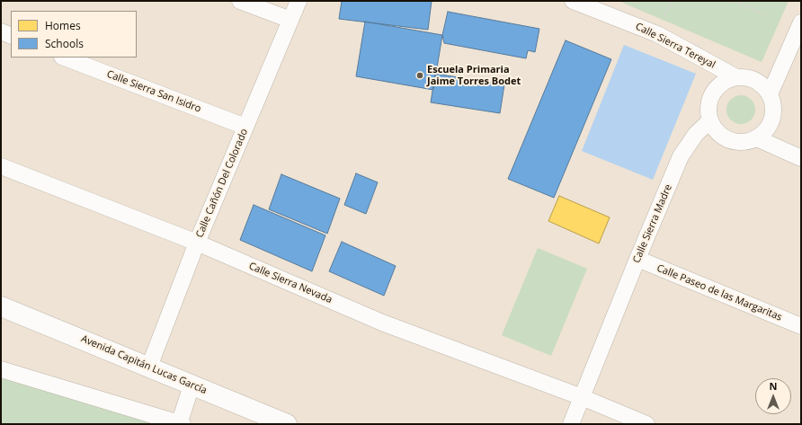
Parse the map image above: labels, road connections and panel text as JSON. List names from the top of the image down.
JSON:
{
  "streets": {
    "street": [
      "Calle Sierra Tereyal",
      "Calle Sierra San Isidro",
      "Calle Cañón Del Colorado",
      "Calle Sierra Madre",
      "Calle Sierra Nevada",
      "Calle Paseo de las Margaritas",
      "Avenida Capitán Lucas García"
    ]
  },
  "crossings": [
    ["Calle Sierra Tereyal", "Calle Sierra Madre"],
    ["Calle Sierra San Isidro", "Calle Cañón Del Colorado"],
    ["Calle Cañón Del Colorado", "Calle Sierra Nevada"],
    ["Calle Cañón Del Colorado", "Avenida Capitán Lucas García"],
    ["Calle Sierra Madre", "Calle Sierra Nevada"],
    ["Calle Sierra Madre", "Calle Paseo de las Margaritas"]
  ],
  "places": ["Escuela Primaria Jaime Torres Bodet"],
  "legend": ["Homes", "Schools"],
  "north": "top"
}
